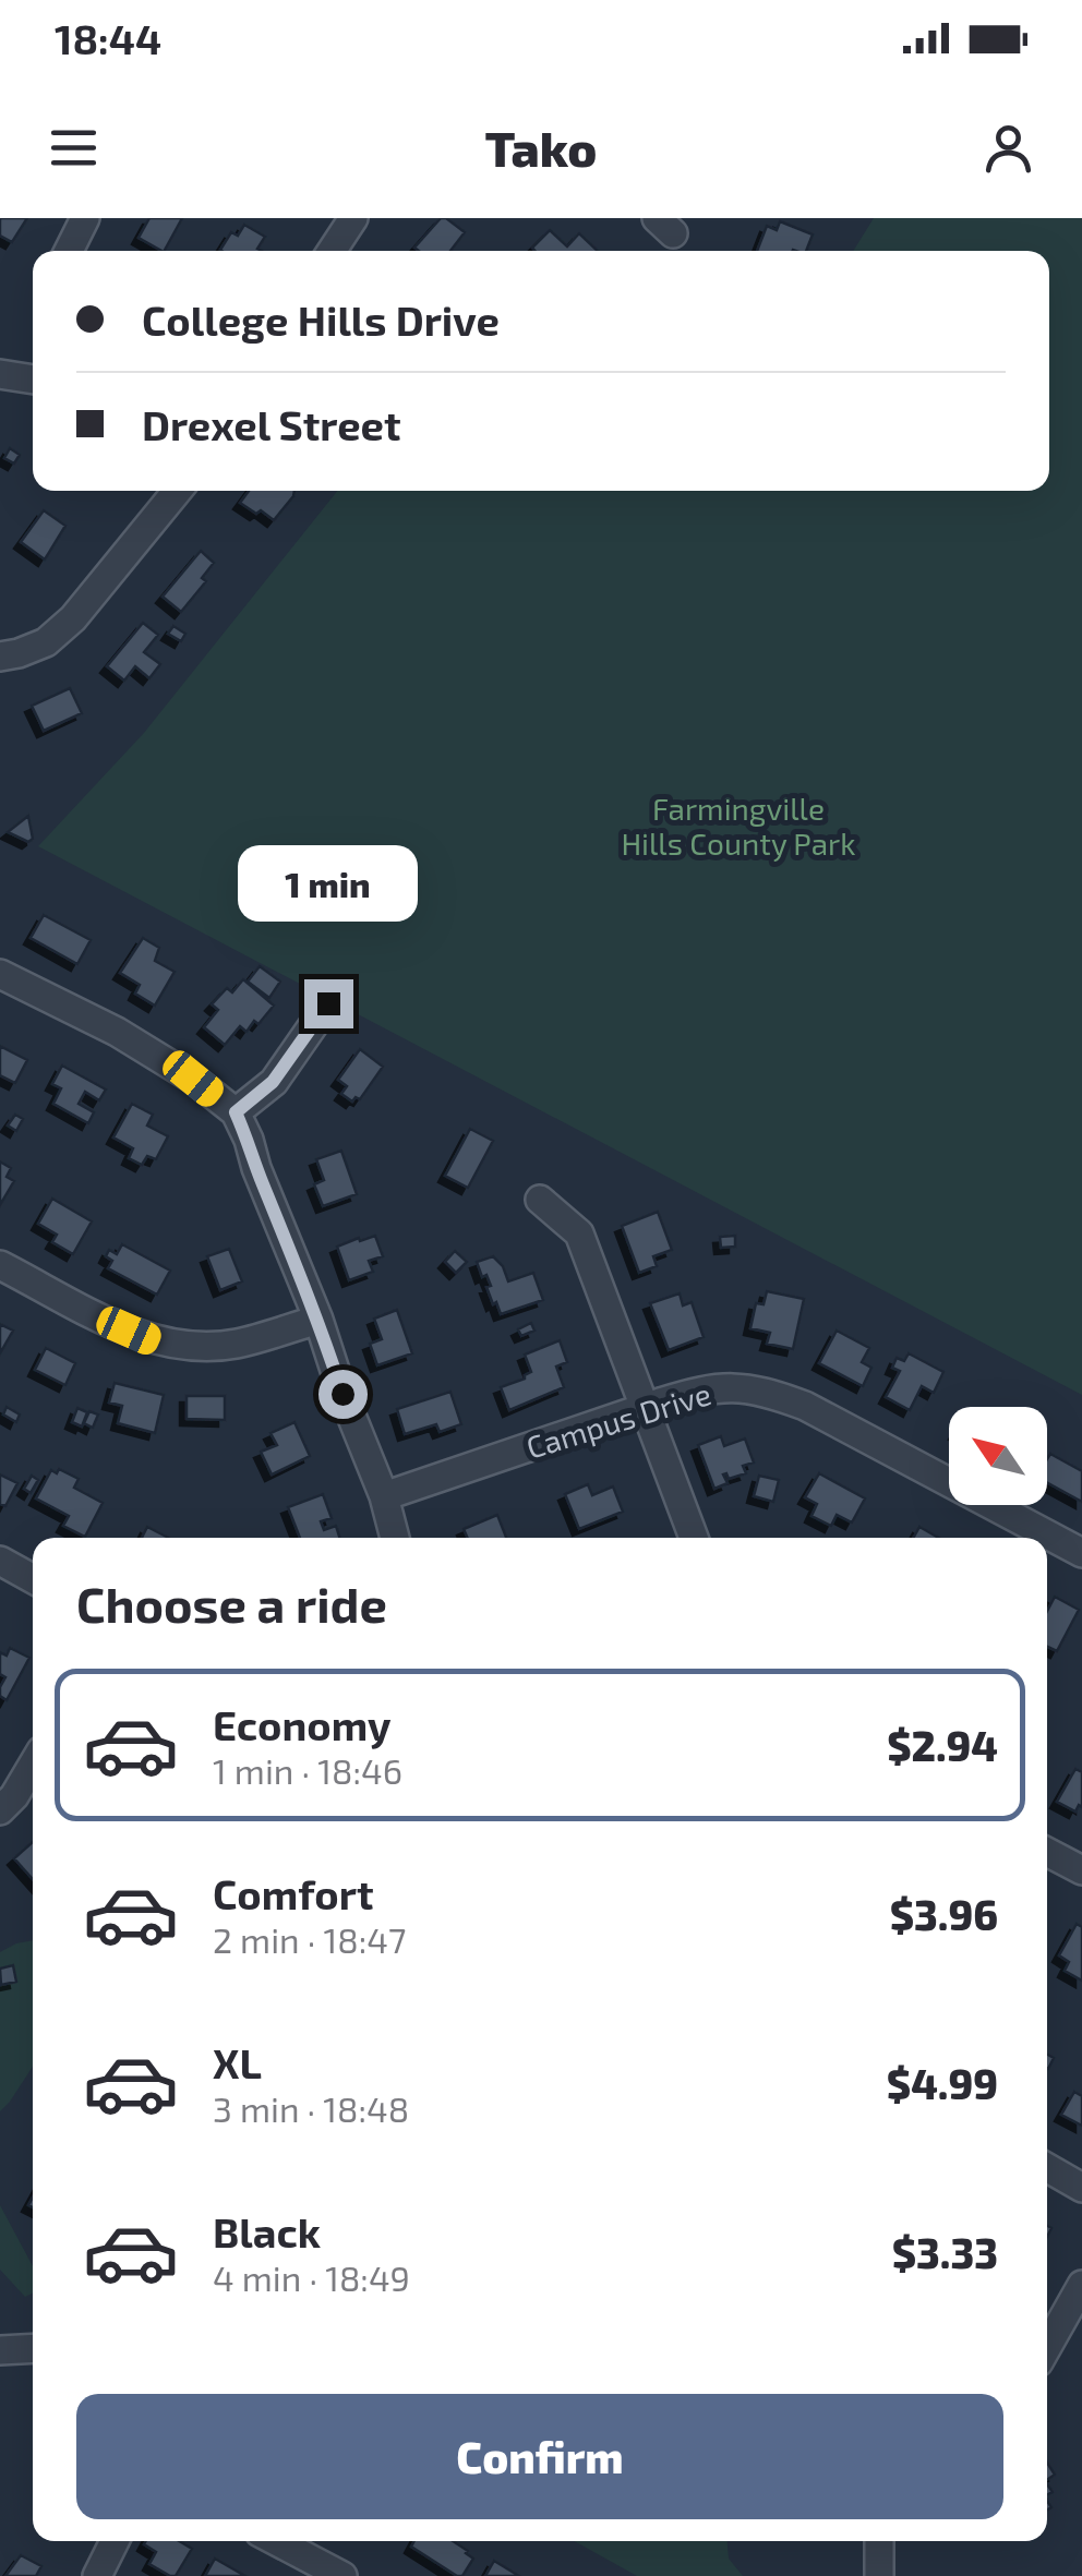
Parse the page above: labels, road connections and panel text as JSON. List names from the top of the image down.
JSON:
{
  "streets": {
    "street": ["Campus Drive"]
  },
  "parks": ["Farmingville Hills County Park"],
  "north": "top left",
  "page": {
    "status": "18:44",
    "header": "Tako",
    "banner": ["College Hills Drive", "Drexel Street"],
    "bubble": "1 min",
    "heading": "Choose a ride",
    "list": [
      {
        "name": "Economy",
        "note": "1 min · 18:46",
        "value": "$2.94"
      },
      {
        "name": "Comfort",
        "note": "2 min · 18:47",
        "value": "$3.96"
      },
      {
        "name": "XL",
        "note": "3 min · 18:48",
        "value": "$4.99"
      },
      {
        "name": "Black",
        "note": "4 min · 18:49",
        "value": "$3.33"
      }
    ],
    "buttons": "Confirm"
  }
}
